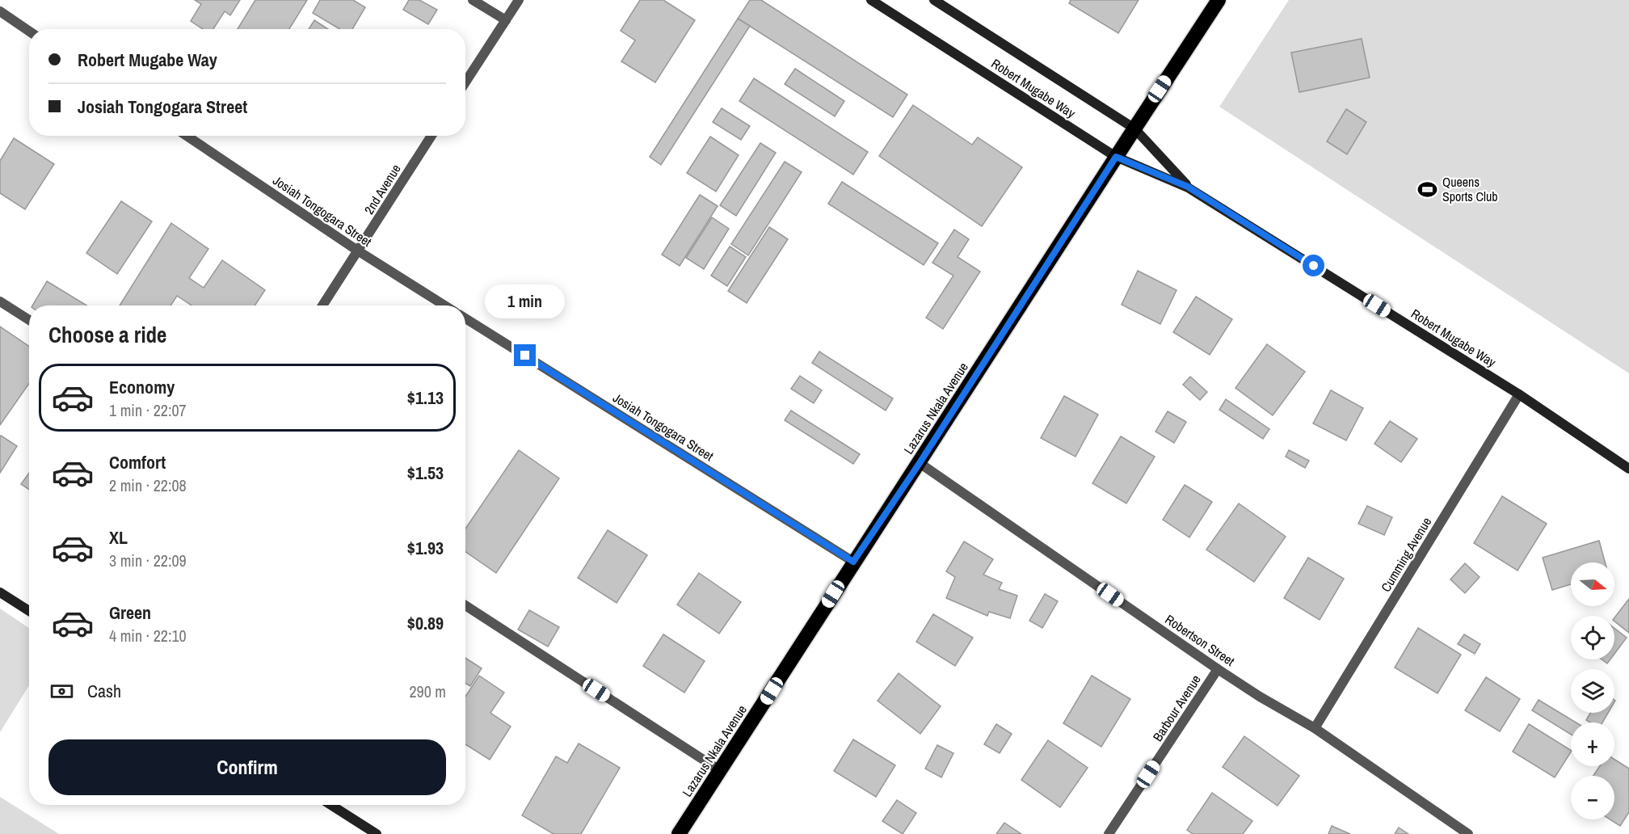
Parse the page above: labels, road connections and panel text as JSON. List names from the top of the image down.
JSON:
{
  "streets": {
    "highway": ["Lazarus Nkala Avenue"],
    "main road": ["Robert Mugabe Way"],
    "street": [
      "2nd Avenue",
      "Josiah Tongogara Street",
      "Cumming Avenue",
      "Robertson Street",
      "Barbour Avenue"
    ]
  },
  "crossings": [
    ["Robert Mugabe Way", "Lazarus Nkala Avenue"],
    ["Robert Mugabe Way", "Cumming Avenue"],
    ["2nd Avenue", "Josiah Tongogara Street"],
    ["Josiah Tongogara Street", "Lazarus Nkala Avenue"],
    ["Lazarus Nkala Avenue", "Robertson Street"],
    ["Cumming Avenue", "Robertson Street"],
    ["Robertson Street", "Barbour Avenue"]
  ],
  "places": {
    "sports": ["Queens Sports Club"]
  },
  "north": "right",
  "page": {
    "banner": ["Robert Mugabe Way", "Josiah Tongogara Street"],
    "bubble": "1 min",
    "heading": "Choose a ride",
    "list": [
      {
        "name": "Economy",
        "note": "1 min · 22:07",
        "value": "$1.13"
      },
      {
        "name": "Comfort",
        "note": "2 min · 22:08",
        "value": "$1.53"
      },
      {
        "name": "XL",
        "note": "3 min · 22:09",
        "value": "$1.93"
      },
      {
        "name": "Green",
        "note": "4 min · 22:10",
        "value": "$0.89"
      }
    ],
    "map_buttons": ["+", "−"],
    "pay": ["Cash", "290 m"],
    "buttons": "Confirm"
  }
}
